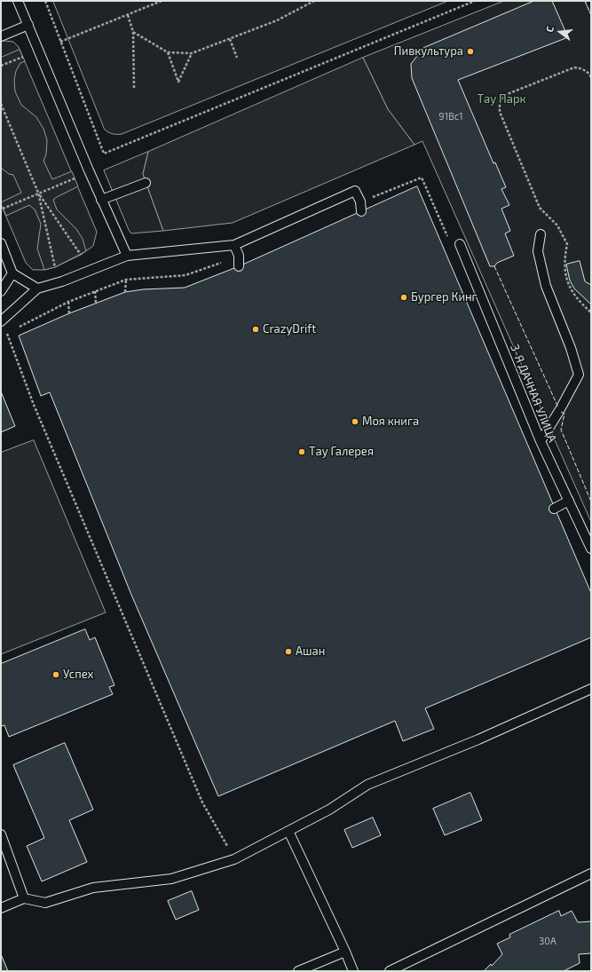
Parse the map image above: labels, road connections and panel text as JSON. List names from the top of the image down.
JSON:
{
  "streets": {
    "lane": ["3-Я ДАЧНАЯ УЛИЦА"]
  },
  "parks": ["Тау Парк"],
  "places": [
    "Пивкультура",
    "Бургер Кинг",
    "CrazyDrift",
    "Моя книга",
    "Тау Галерея",
    "Ашан",
    "Успех"
  ],
  "house_numbers": ["91Вс1", "30А"],
  "north": "left"
}
